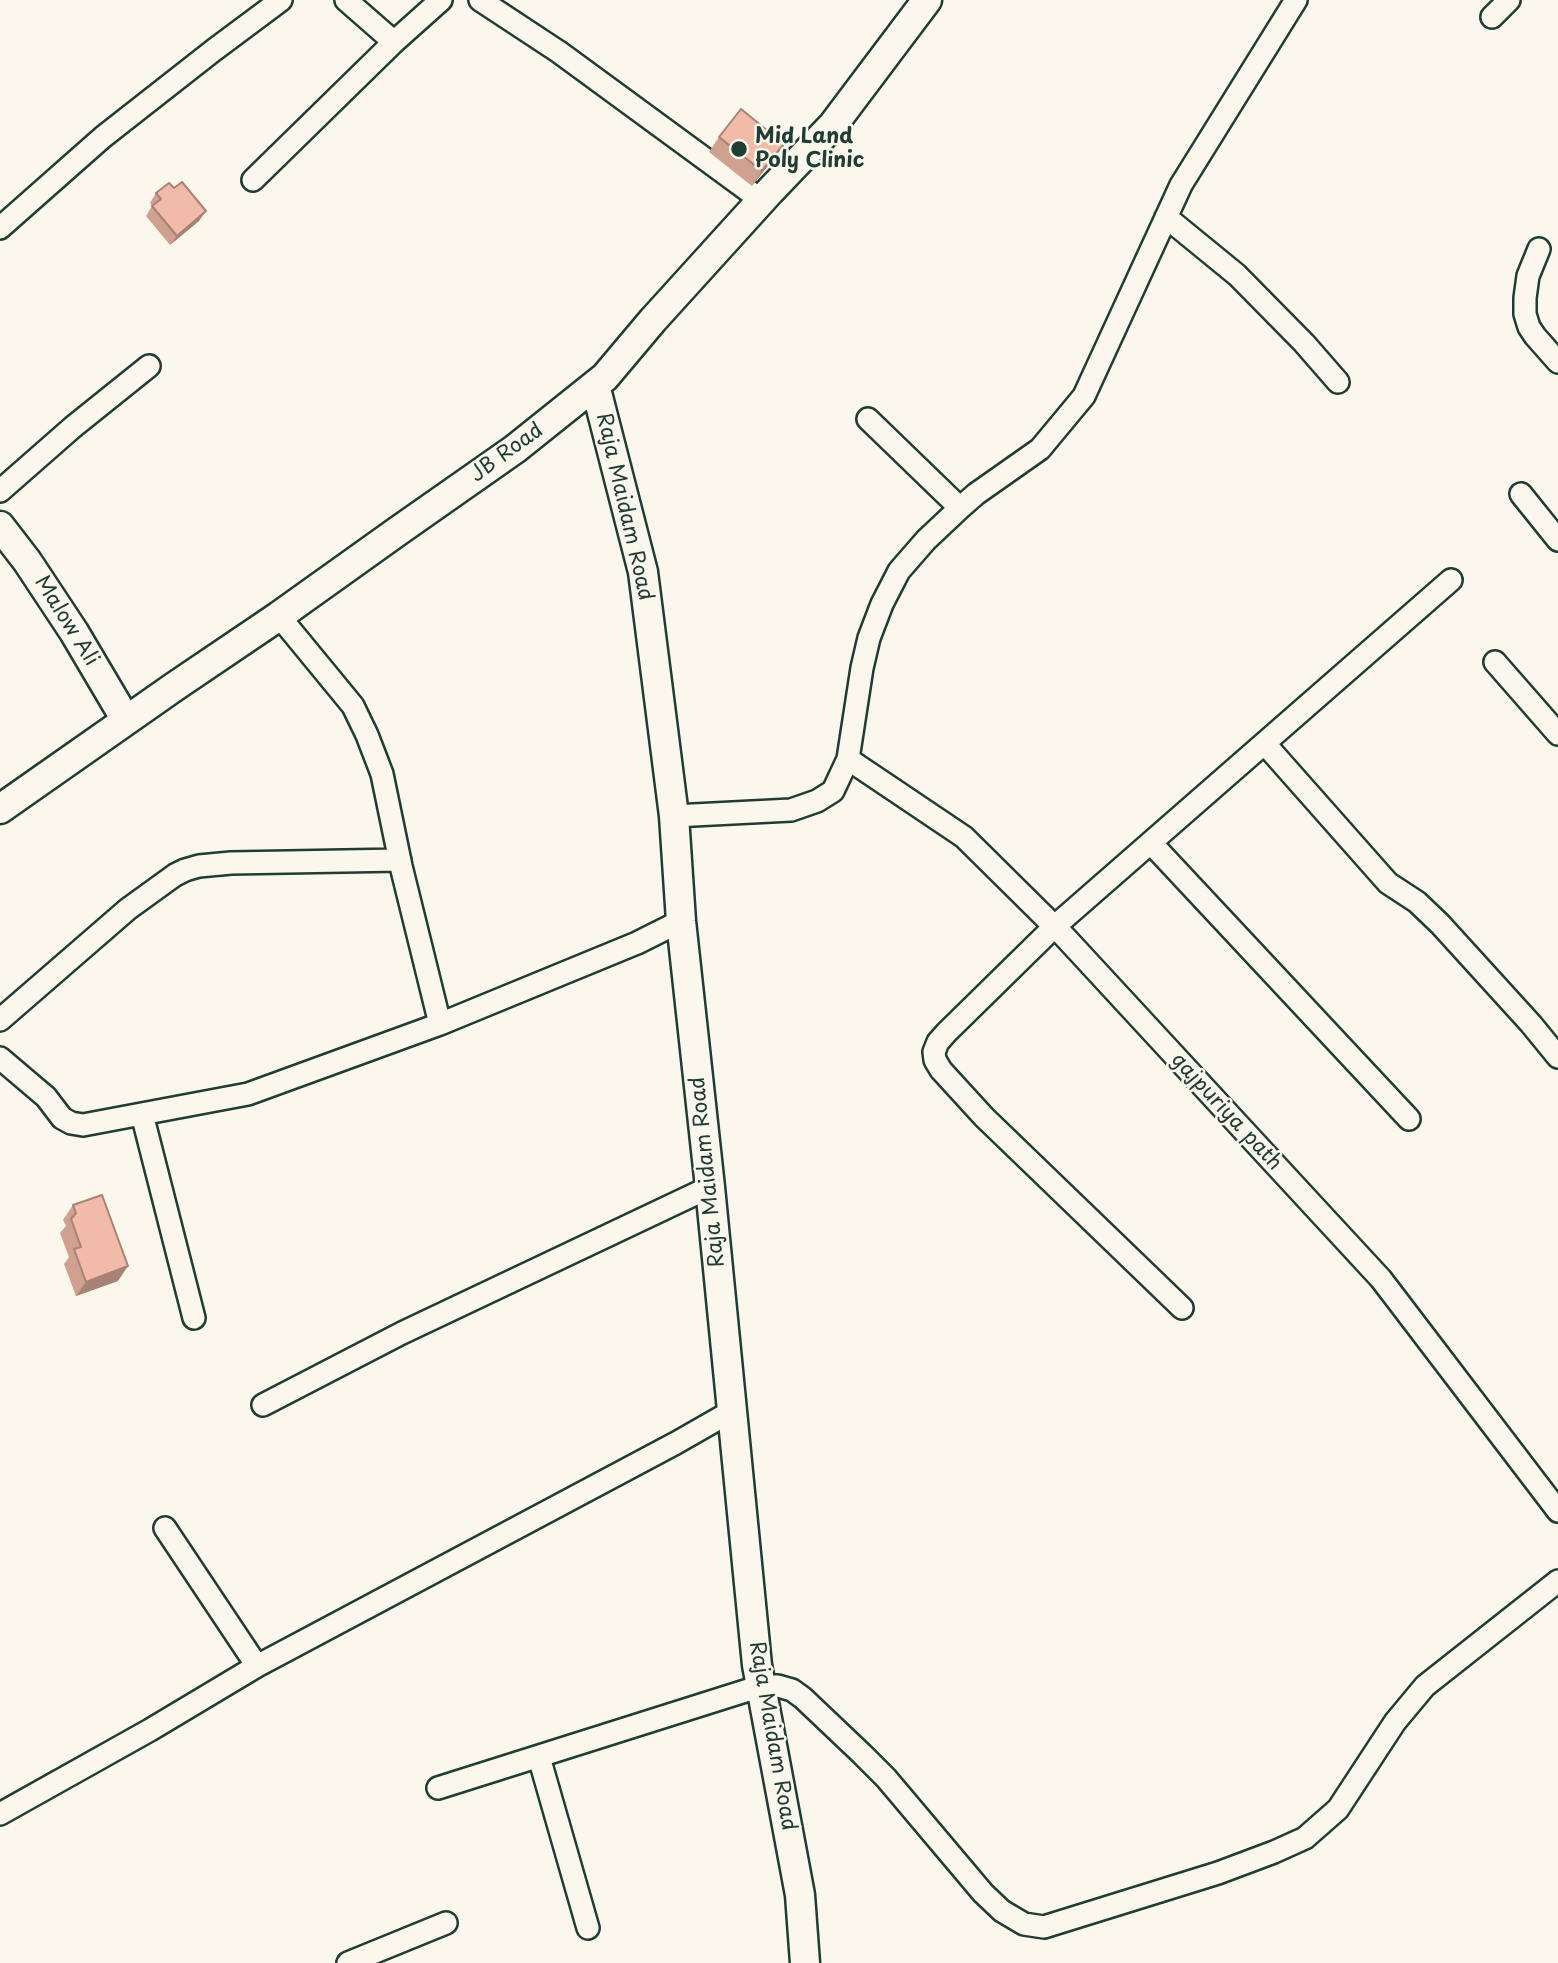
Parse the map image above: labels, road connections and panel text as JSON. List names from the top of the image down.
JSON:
{
  "streets": {
    "street": [
      "JB Road",
      "Raja Maidam Road",
      "Malow Ali",
      "gajpuriya path"
    ]
  },
  "crossings": [
    ["JB Road", "Raja Maidam Road"],
    ["JB Road", "Malow Ali"]
  ],
  "places": ["Mid Land Poly Clinic"]
}
